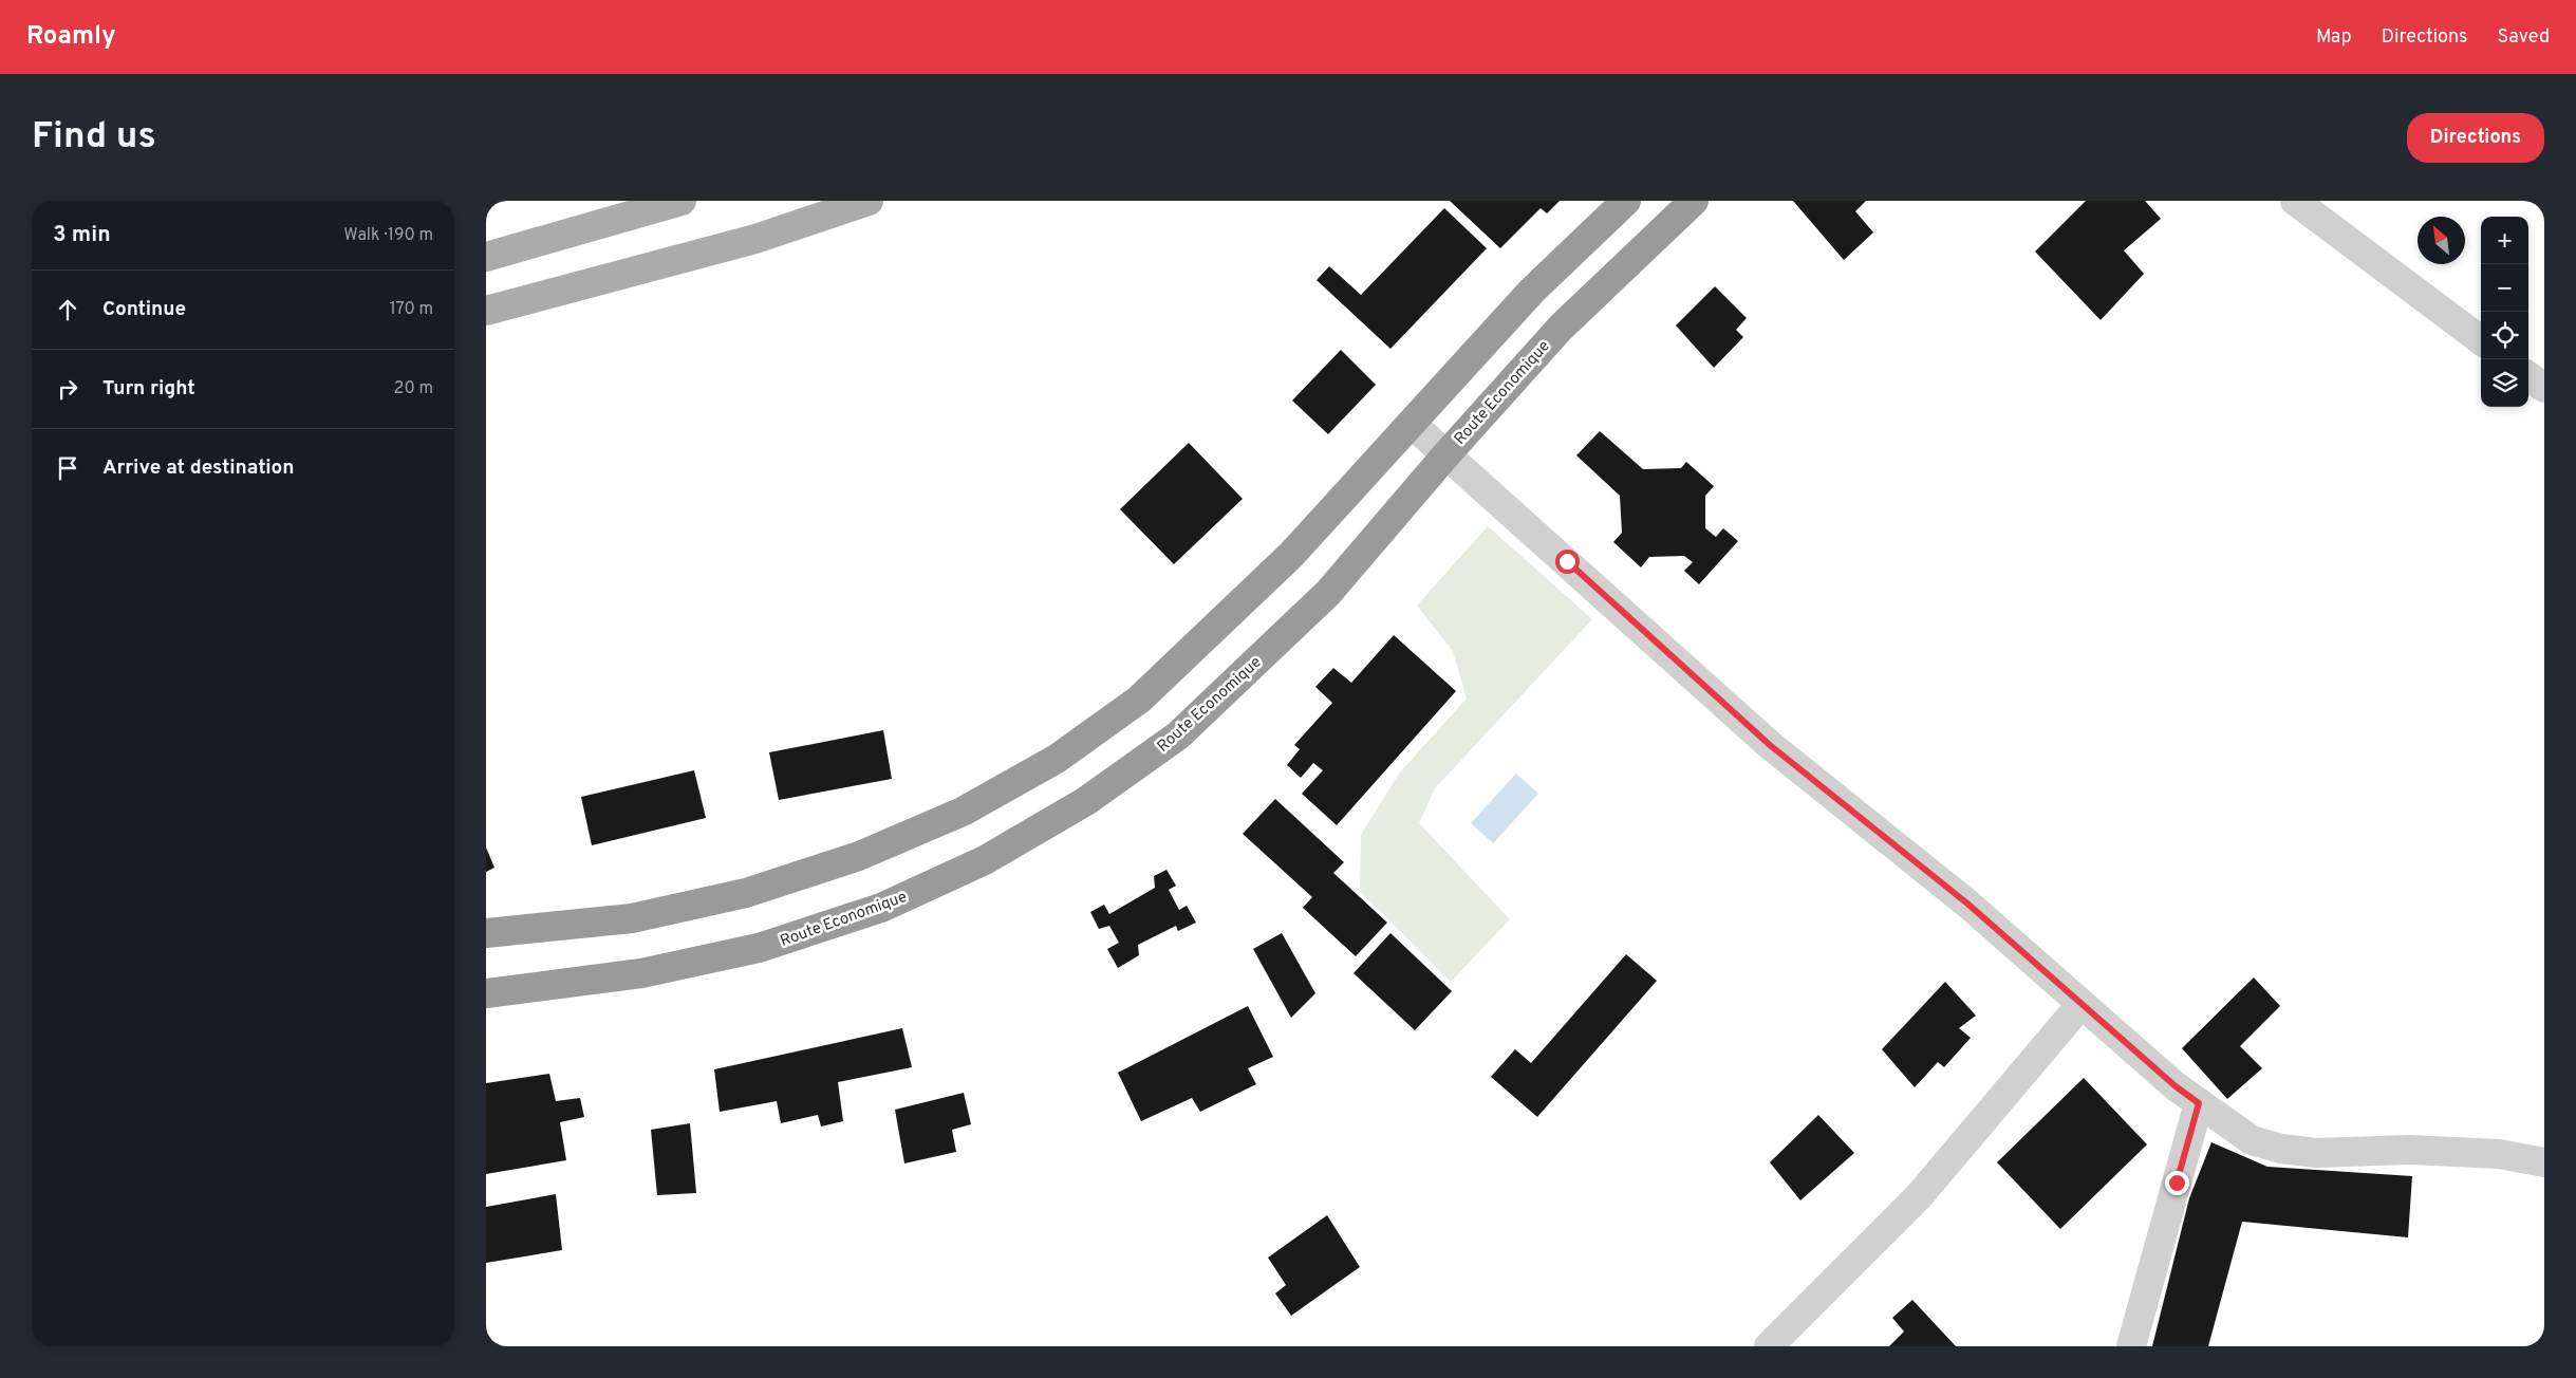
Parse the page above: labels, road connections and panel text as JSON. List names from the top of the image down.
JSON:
{
  "streets": {
    "highway": ["Route Economique"]
  },
  "north": "top left",
  "page": {
    "header": "Roamly",
    "nav": ["Map", "Directions", "Saved"],
    "buttons": "Directions",
    "title": "Find us",
    "heading": ["3 min", "Walk · 190 m"],
    "map_buttons": ["+", "−"],
    "list": [
      ["Continue", "170 m"],
      ["Turn right", "20 m"],
      "Arrive at destination"
    ]
  }
}
